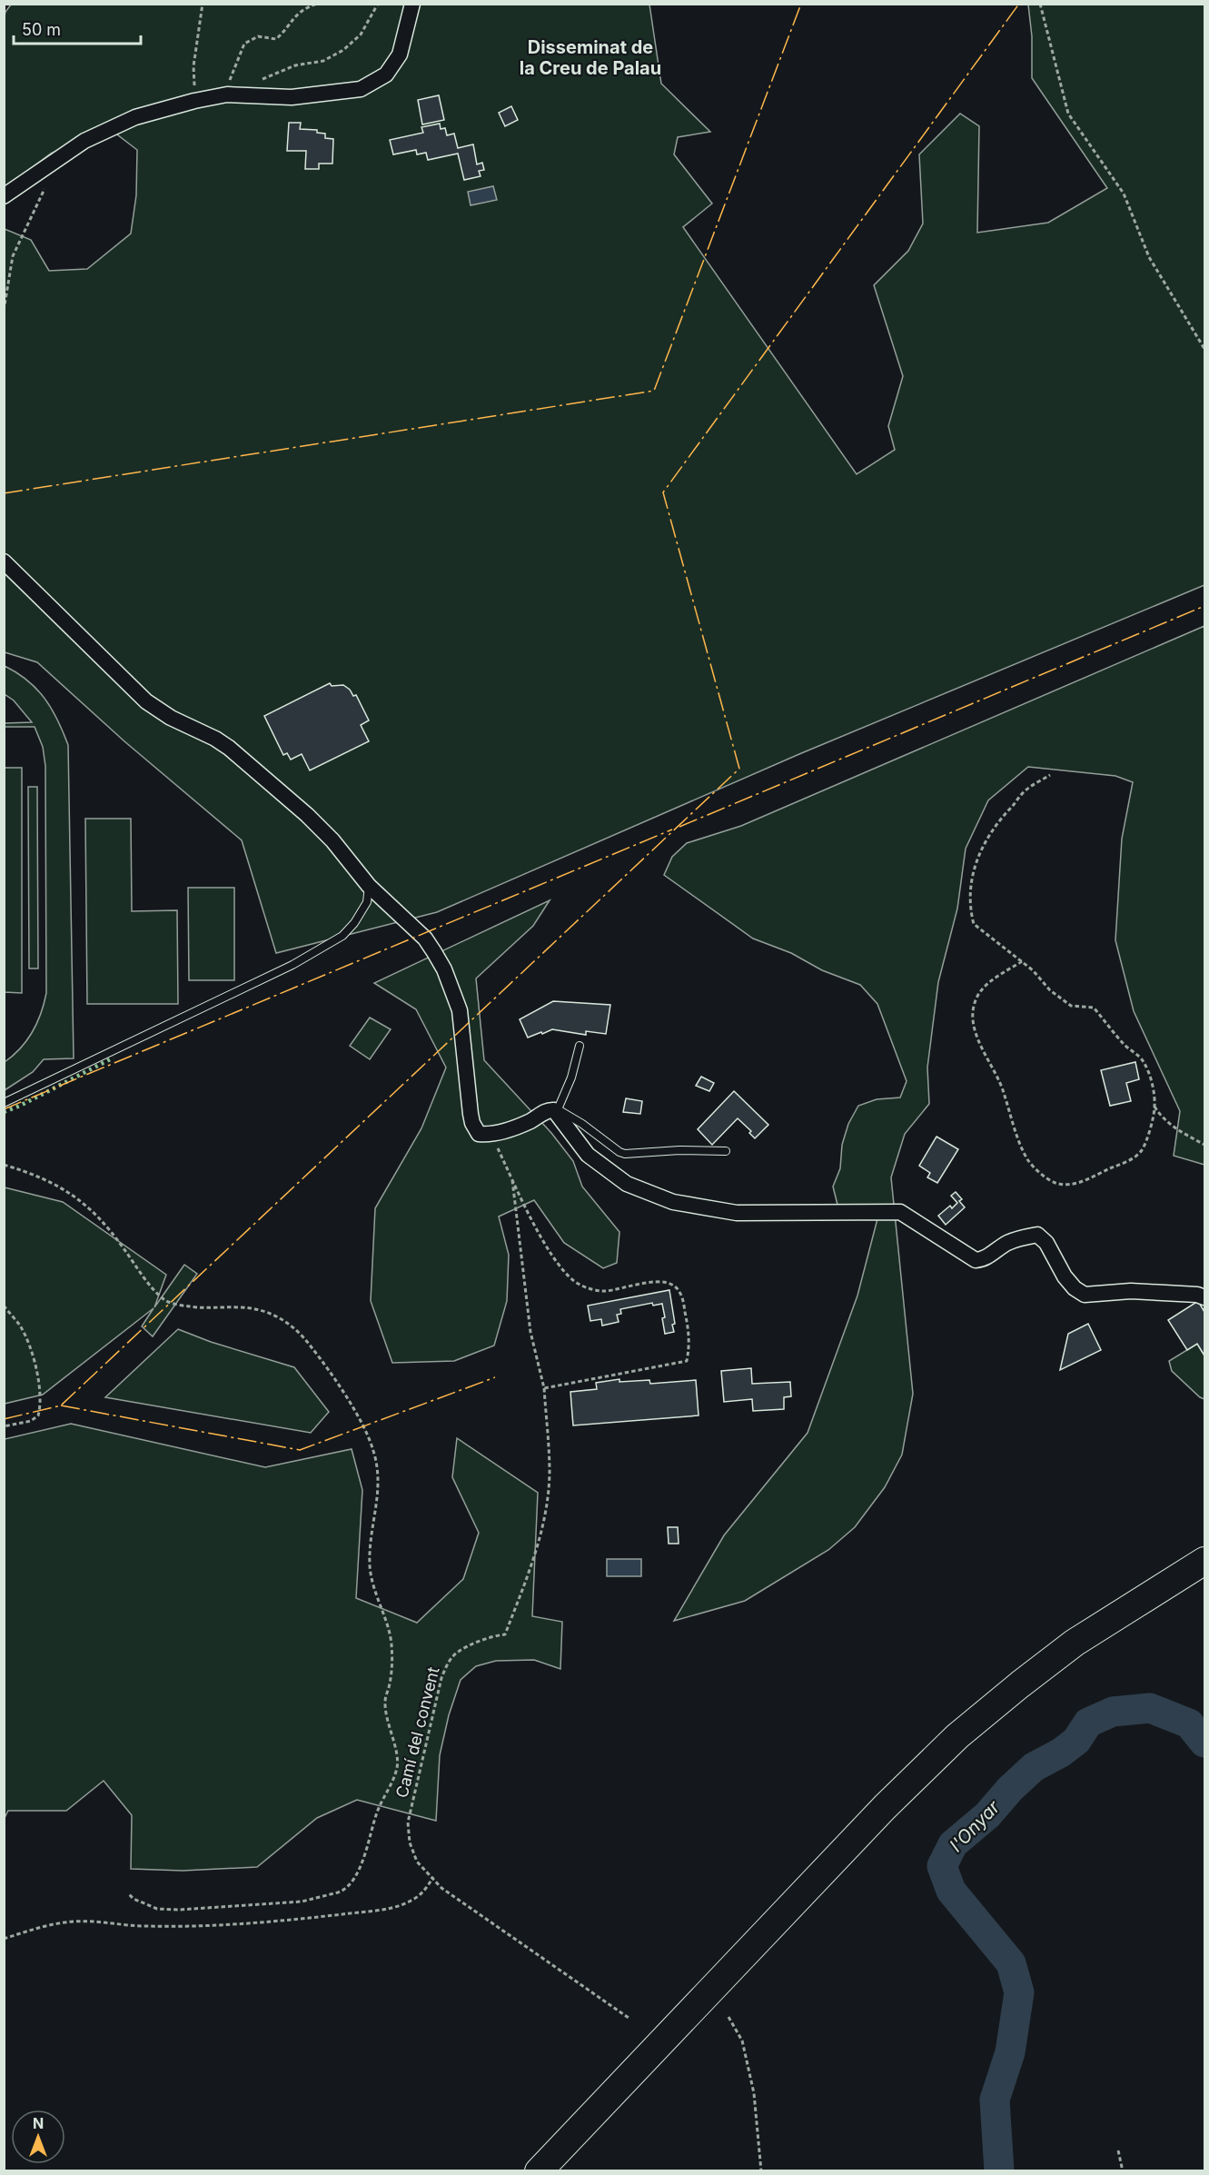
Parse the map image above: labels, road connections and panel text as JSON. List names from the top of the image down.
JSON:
{
  "streets": {
    "path": ["Camí del convent"]
  },
  "districts": ["Disseminat de la Creu de Palau"],
  "water": ["l'Onyar"],
  "scale_bar": "50 m",
  "north": "top"
}
